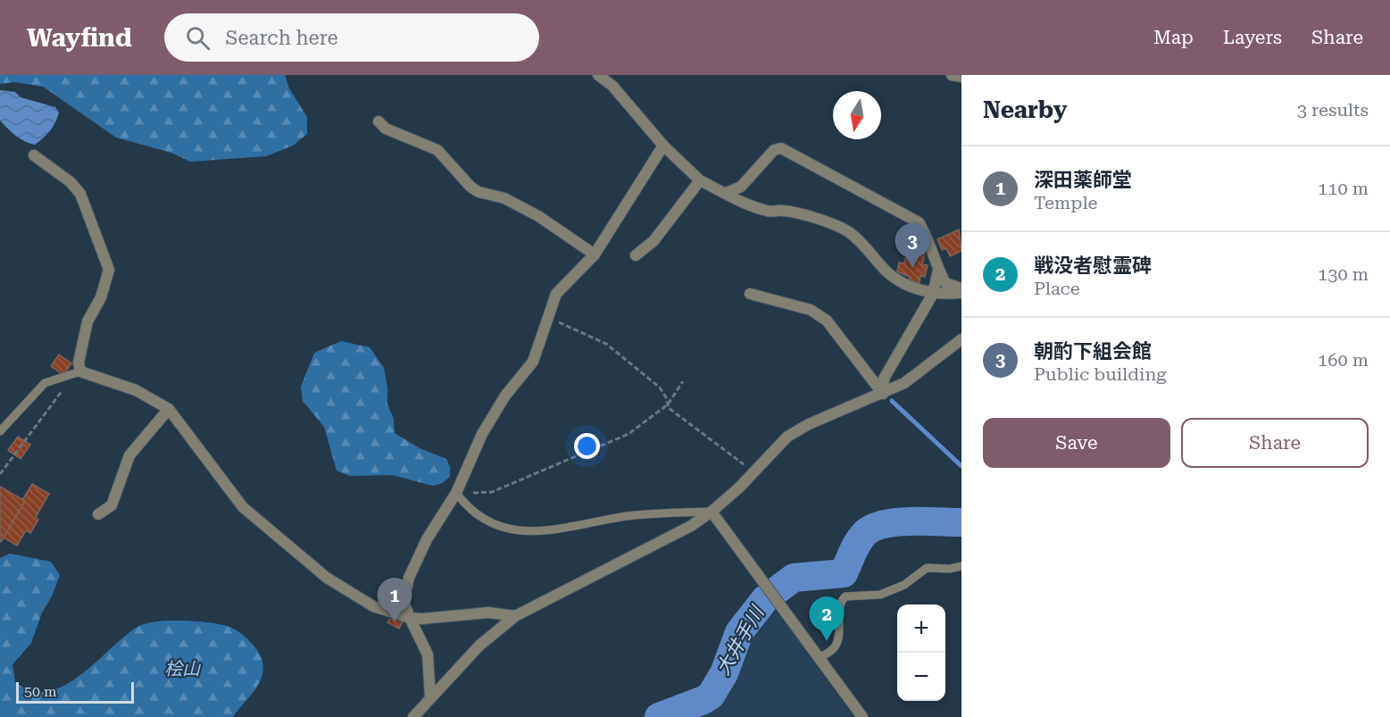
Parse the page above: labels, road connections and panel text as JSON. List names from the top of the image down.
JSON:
{
  "water": ["大井手川"],
  "parks": ["桧山"],
  "scale_bar": "50 m",
  "north": "bottom",
  "page": {
    "header": "Wayfind",
    "search": "Search here",
    "nav": ["Map", "Layers", "Share"],
    "heading": ["Nearby", "3 results"],
    "list": [
      {
        "mark": "1",
        "name": "深田薬師堂",
        "note": "Temple",
        "value": "110 m"
      },
      {
        "mark": "2",
        "name": "戦没者慰霊碑",
        "note": "Place",
        "value": "130 m"
      },
      {
        "mark": "3",
        "name": "朝酌下組会館",
        "note": "Public building",
        "value": "160 m"
      }
    ],
    "pins": ["3", "1", "2"],
    "buttons": ["Save", "Share"],
    "map_buttons": ["+", "−"],
    "scale": "50 m"
  }
}
